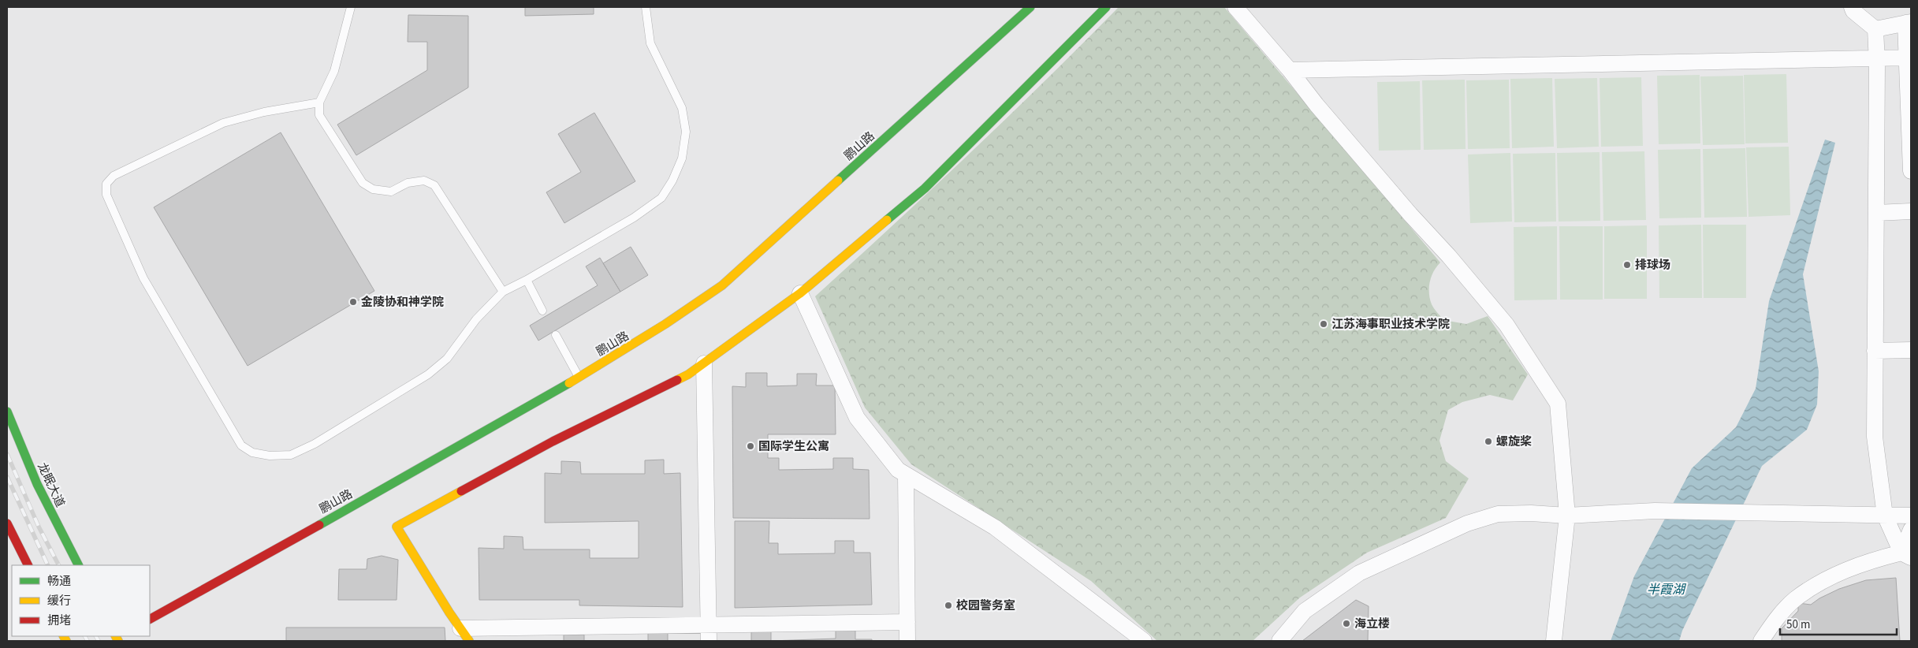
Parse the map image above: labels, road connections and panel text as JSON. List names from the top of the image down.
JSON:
{
  "streets": {
    "street": ["鹏山路", "龙眠大道"]
  },
  "water": ["半霞湖"],
  "places": [
    "排球场",
    "金陵协和神学院",
    "江苏海事职业技术学院",
    "螺旋桨",
    "国际学生公寓",
    "校园警务室",
    "海立楼"
  ],
  "legend": ["畅通", "缓行", "拥堵"],
  "scale_bar": "50 m"
}
